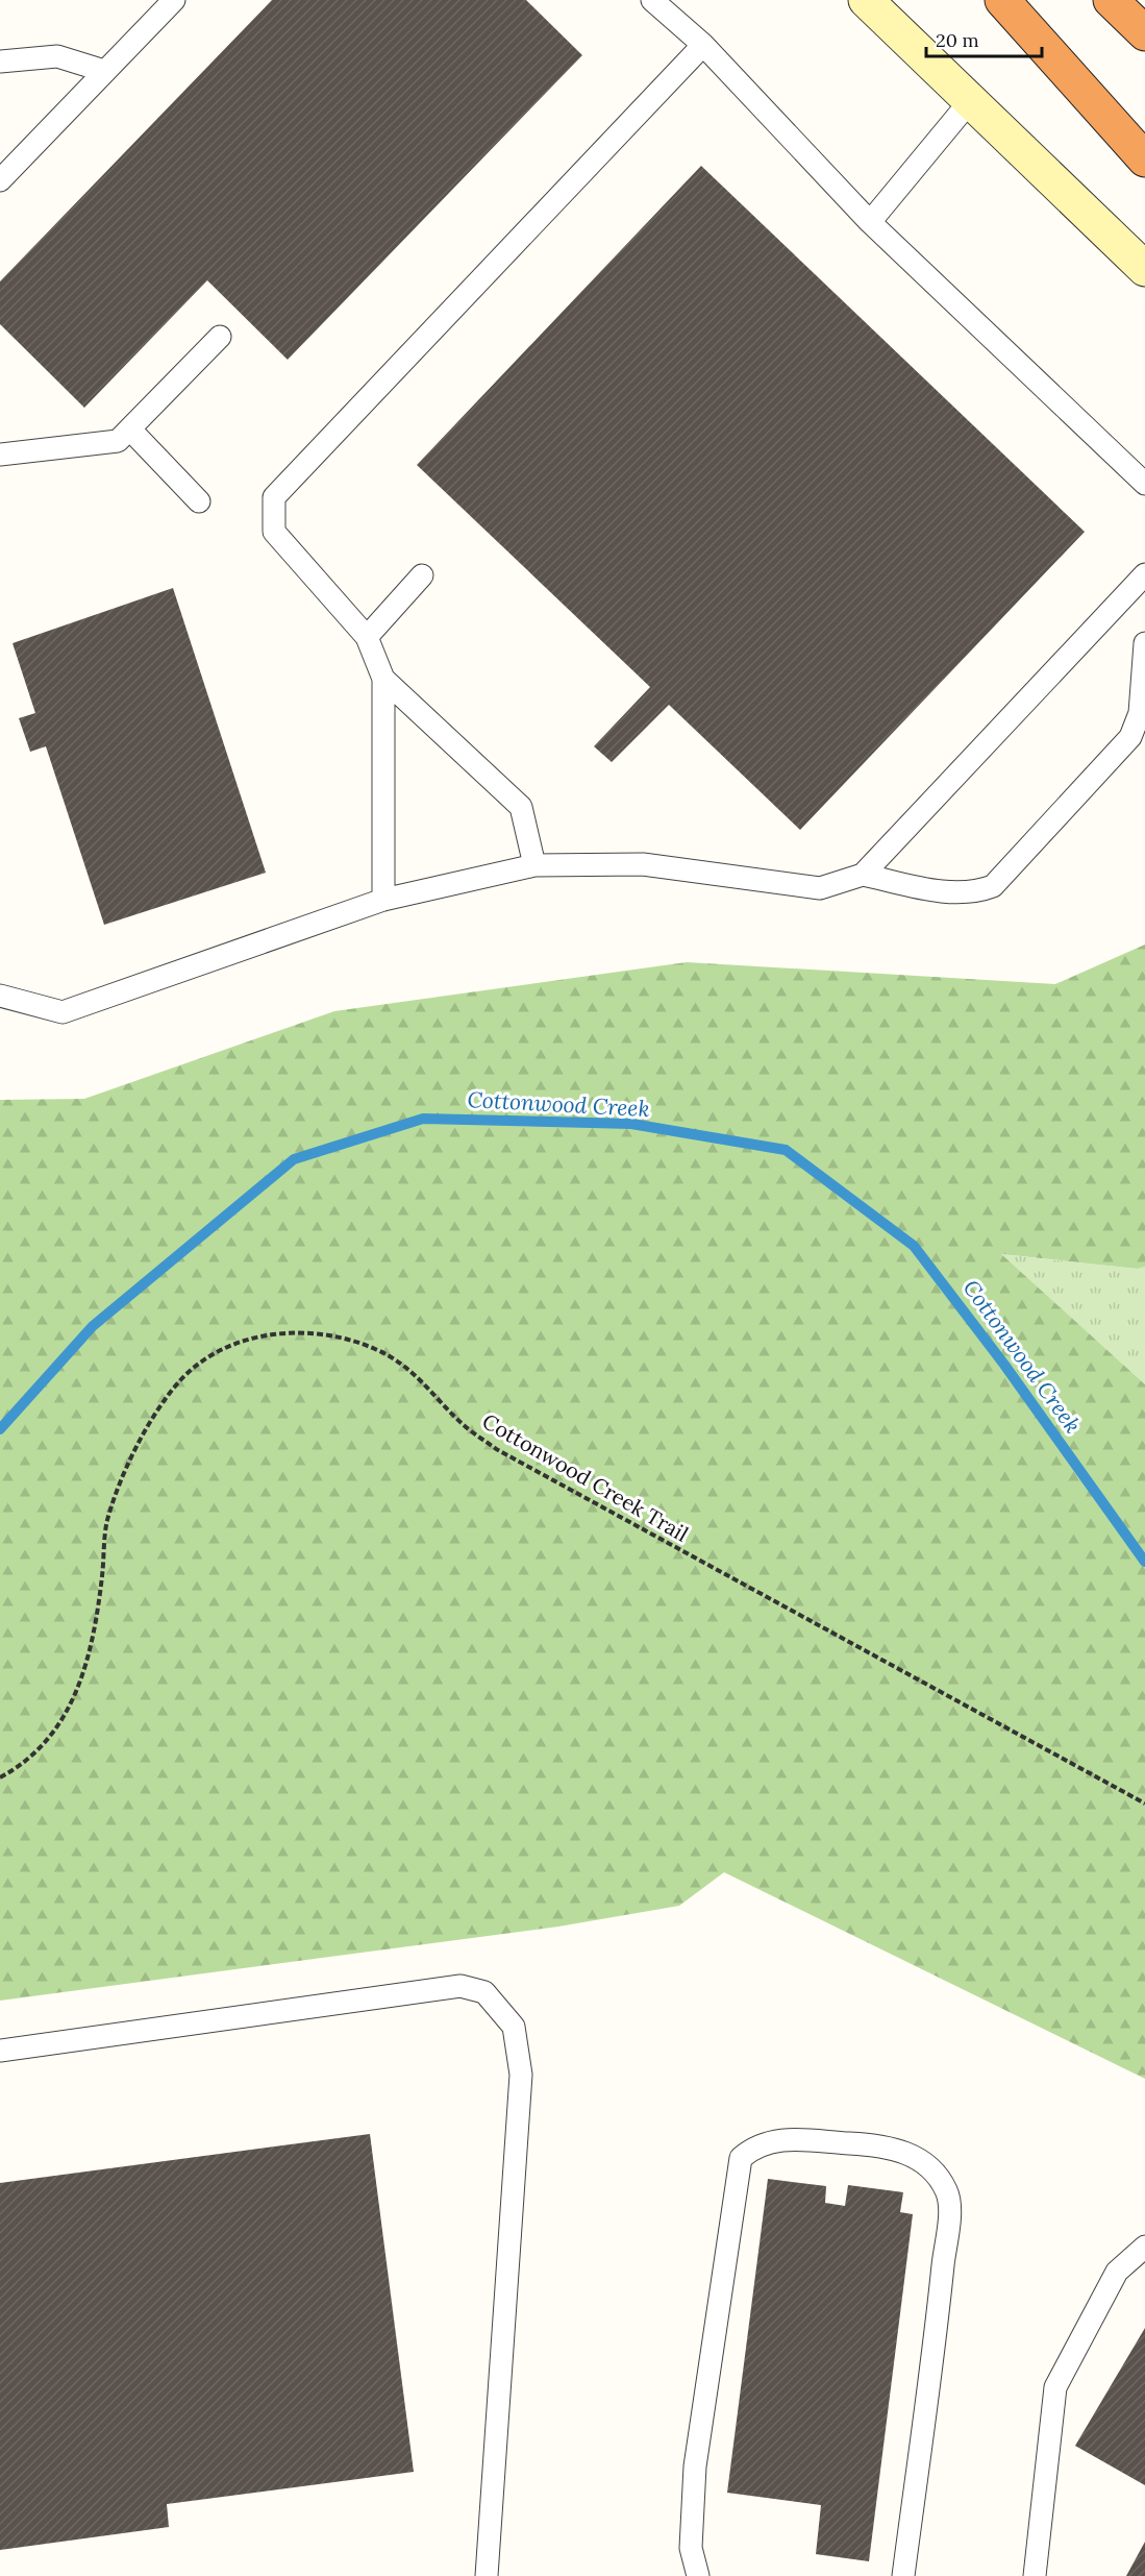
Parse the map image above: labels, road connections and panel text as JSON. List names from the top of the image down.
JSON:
{
  "streets": {
    "path": ["Cottonwood Creek Trail"]
  },
  "water": ["Cottonwood Creek"],
  "scale_bar": "20 m"
}
